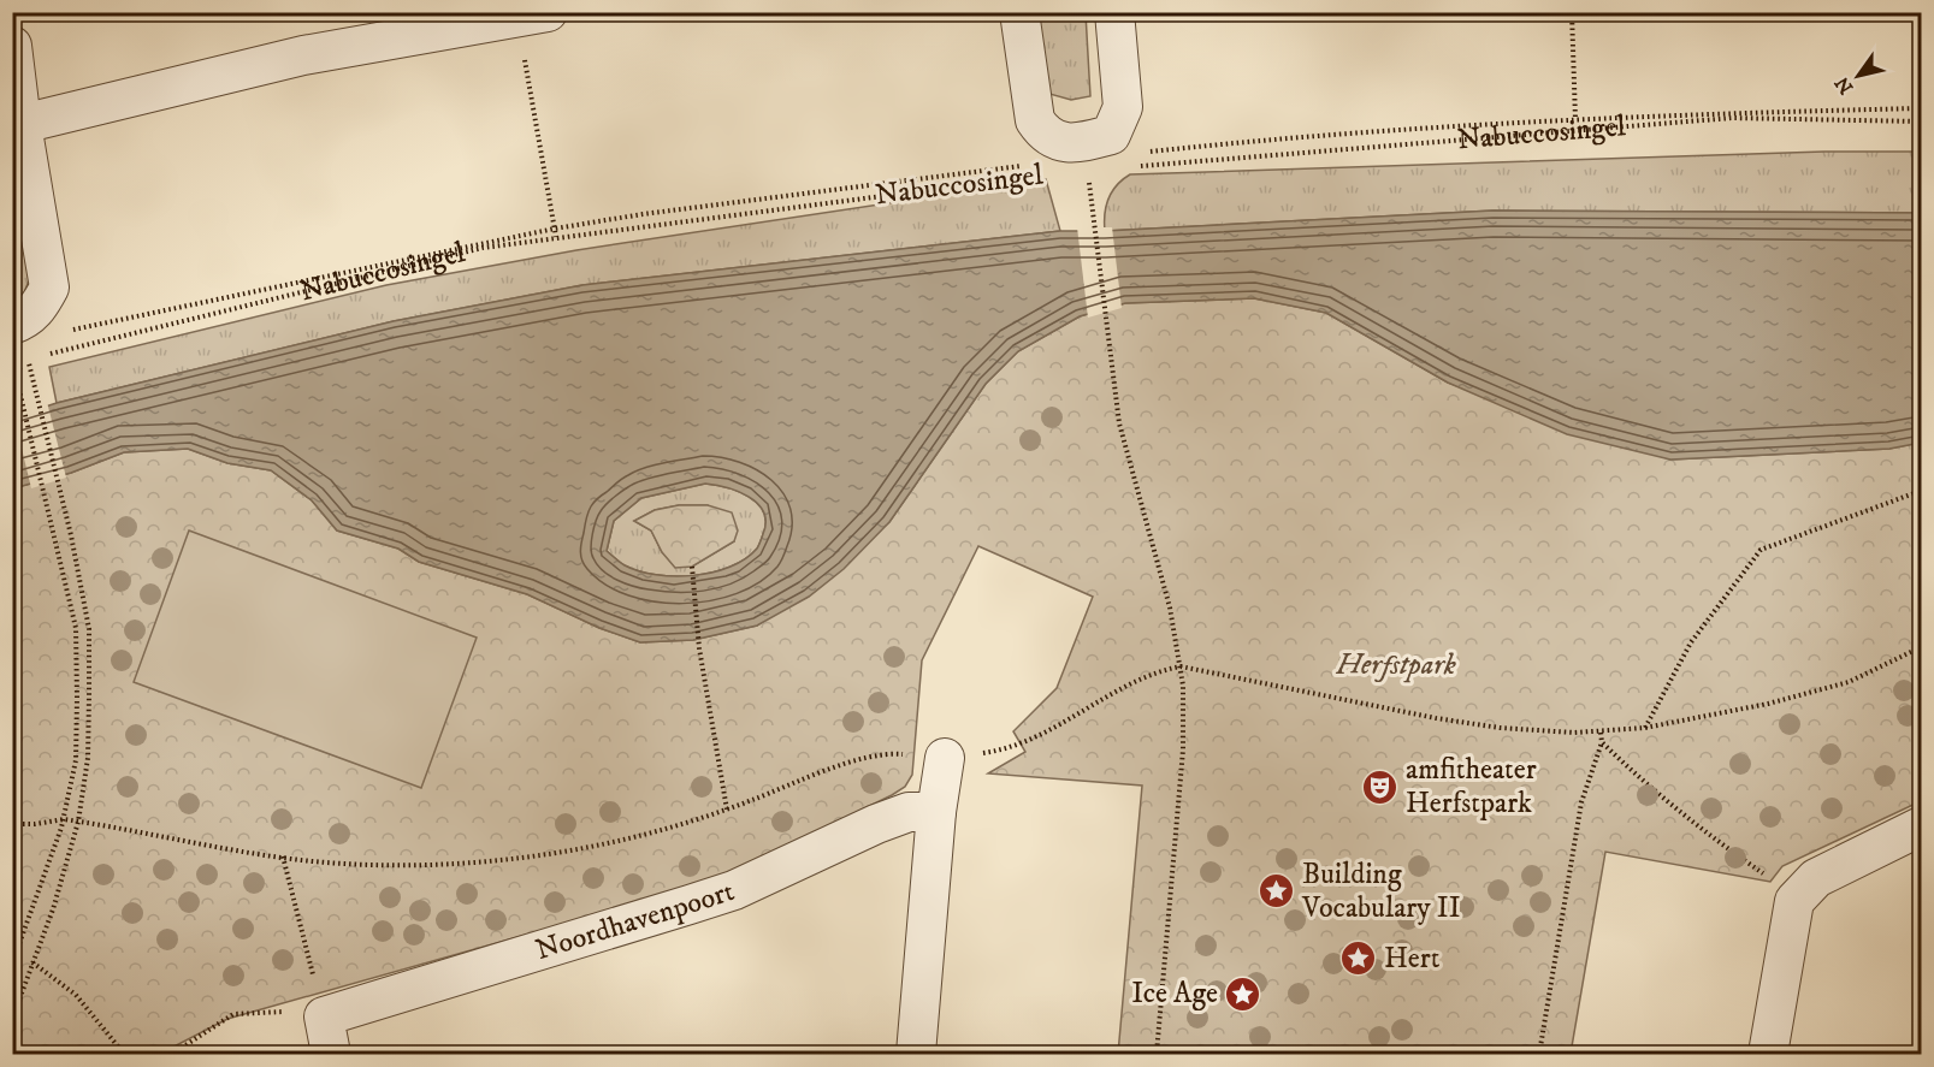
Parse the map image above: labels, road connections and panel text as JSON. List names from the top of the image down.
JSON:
{
  "streets": {
    "street": ["Noordhavenpoort"],
    "path": ["Nabuccosingel"]
  },
  "parks": ["Herfstpark"],
  "places": {
    "theatre": ["amfitheater Herfstpark"],
    "place": ["Building Vocabulary II", "Hert", "Ice Age"]
  },
  "north": "bottom left"
}
